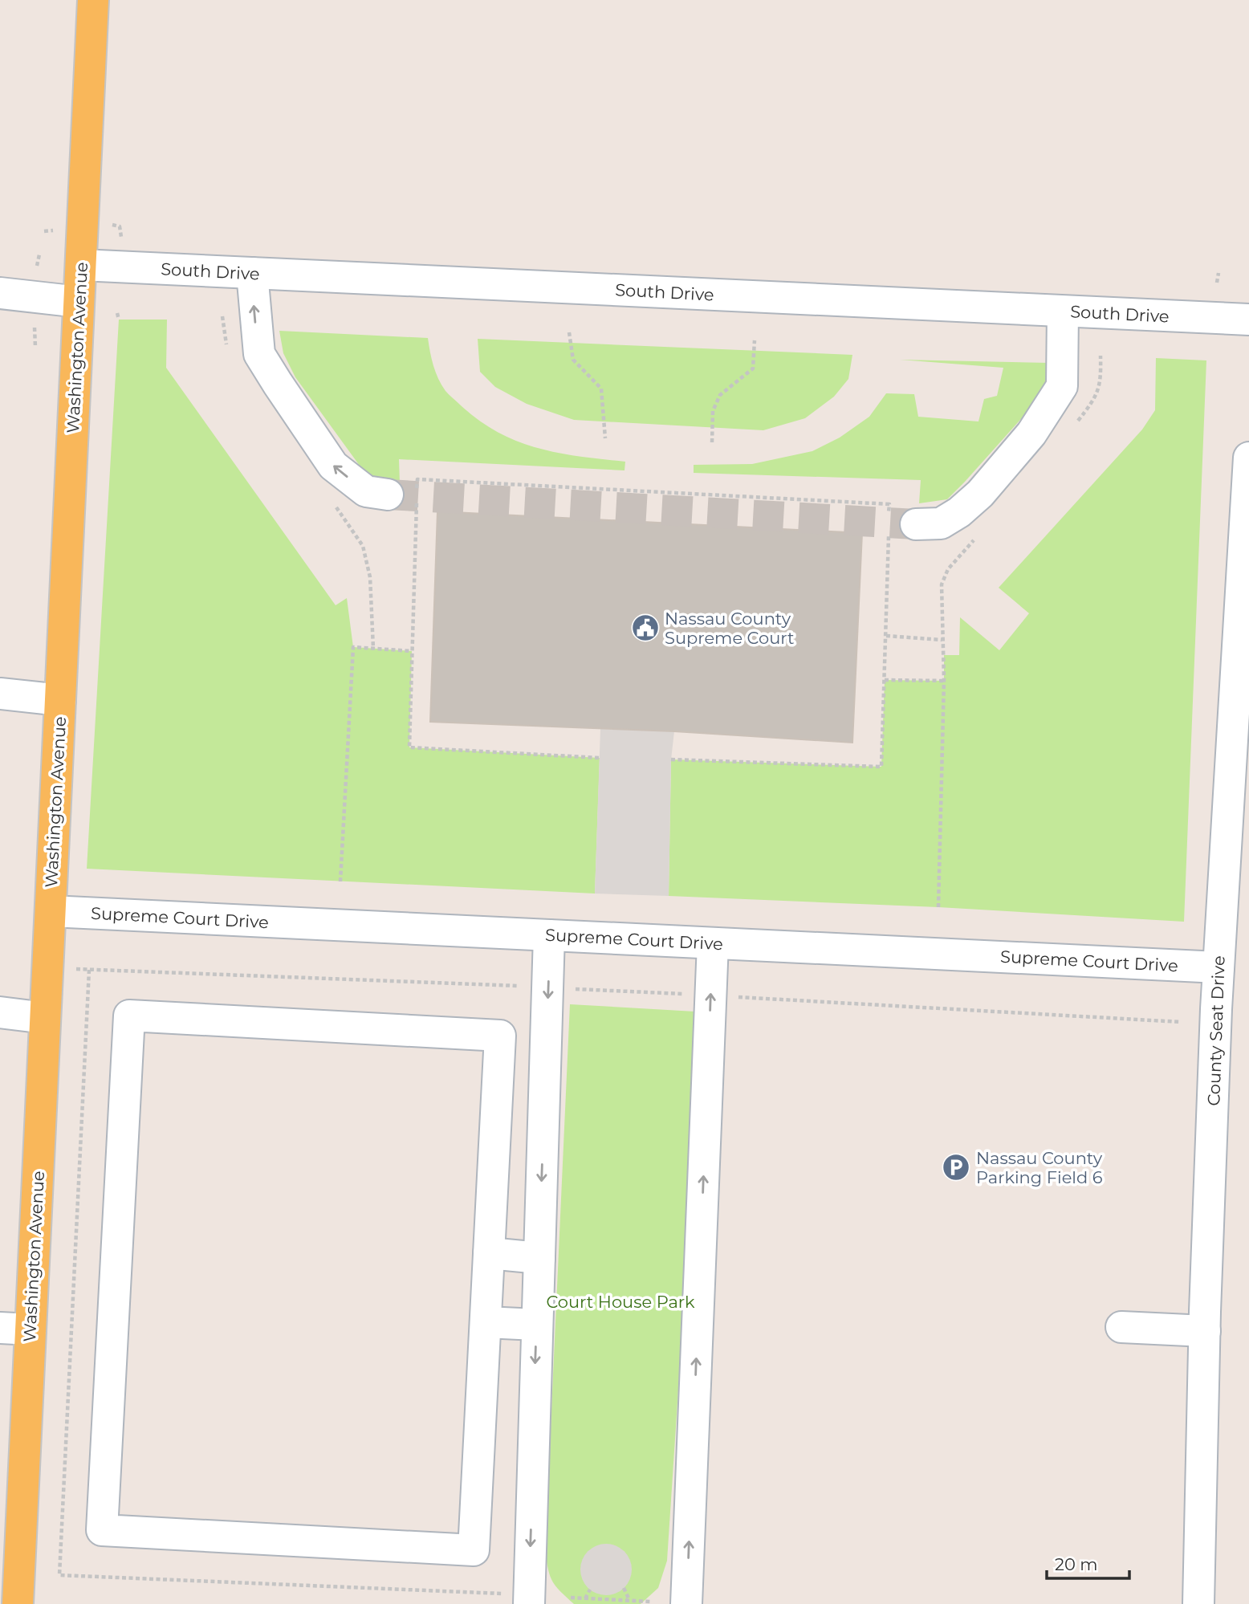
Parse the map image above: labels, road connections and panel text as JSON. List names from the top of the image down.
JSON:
{
  "streets": {
    "main road": ["Washington Avenue"],
    "street": ["South Drive", "Supreme Court Drive", "County Seat Drive"]
  },
  "crossings": [
    ["South Drive", "Washington Avenue"],
    ["Washington Avenue", "Supreme Court Drive"],
    ["Supreme Court Drive", "County Seat Drive"]
  ],
  "parks": ["Court House Park"],
  "places": {
    "public building": ["Nassau County Supreme Court"],
    "parking": ["Nassau County Parking Field 6"]
  },
  "scale_bar": "20 m"
}
